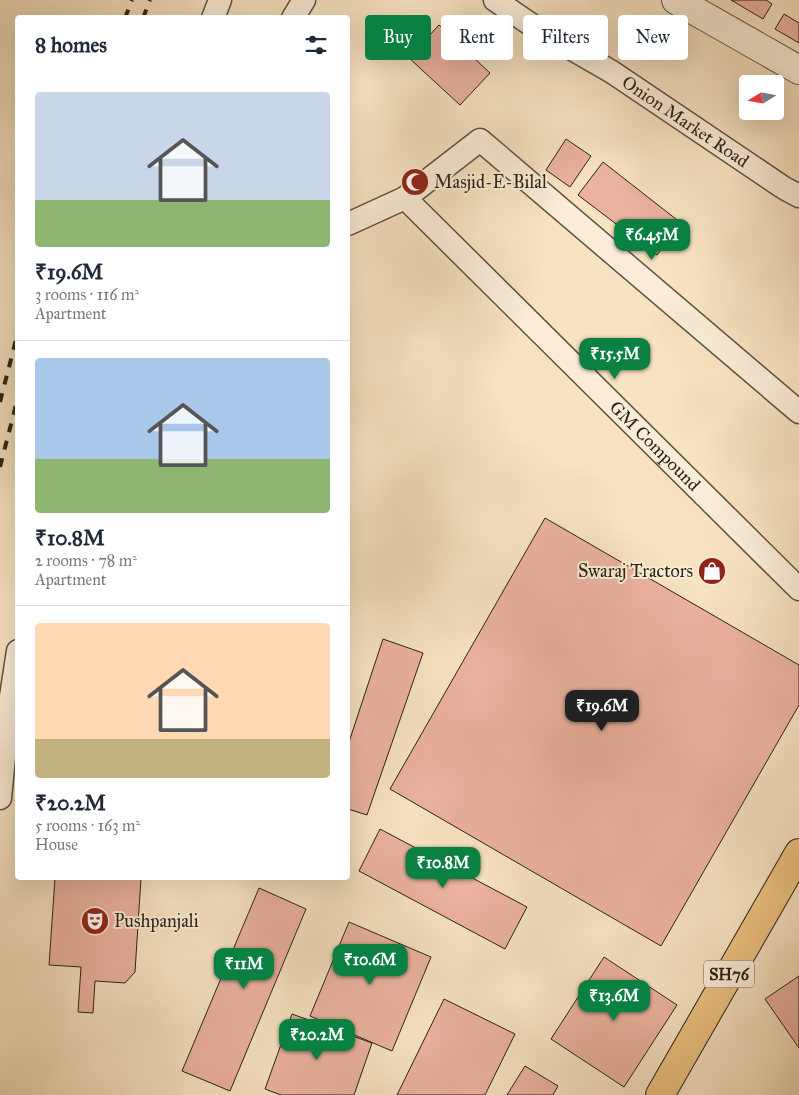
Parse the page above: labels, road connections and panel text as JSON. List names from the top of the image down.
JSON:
{
  "streets": {
    "main road": ["SH76"],
    "street": ["Onion Market Road", "GM Compound"]
  },
  "places": {
    "mosque": ["Masjid-E-Bilal"],
    "shop": ["Swaraj Tractors"],
    "theatre": ["Pushpanjali"]
  },
  "north": "left",
  "page": {
    "chip": [
      "Buy",
      "Rent",
      "Filters",
      "New"
    ],
    "heading": "8 homes",
    "list": [
      {
        "name": "₹19.6M",
        "note": "3 rooms · 116 m² · Apartment"
      },
      {
        "name": "₹10.8M",
        "note": "2 rooms · 78 m² · Apartment"
      },
      {
        "name": "₹20.2M",
        "note": "5 rooms · 163 m² · House"
      }
    ],
    "price": [
      "₹6.45M",
      "₹15.5M",
      "₹19.6M",
      "₹10.8M",
      "₹10.6M",
      "₹11M",
      "₹13.6M",
      "₹20.2M"
    ]
  }
}
